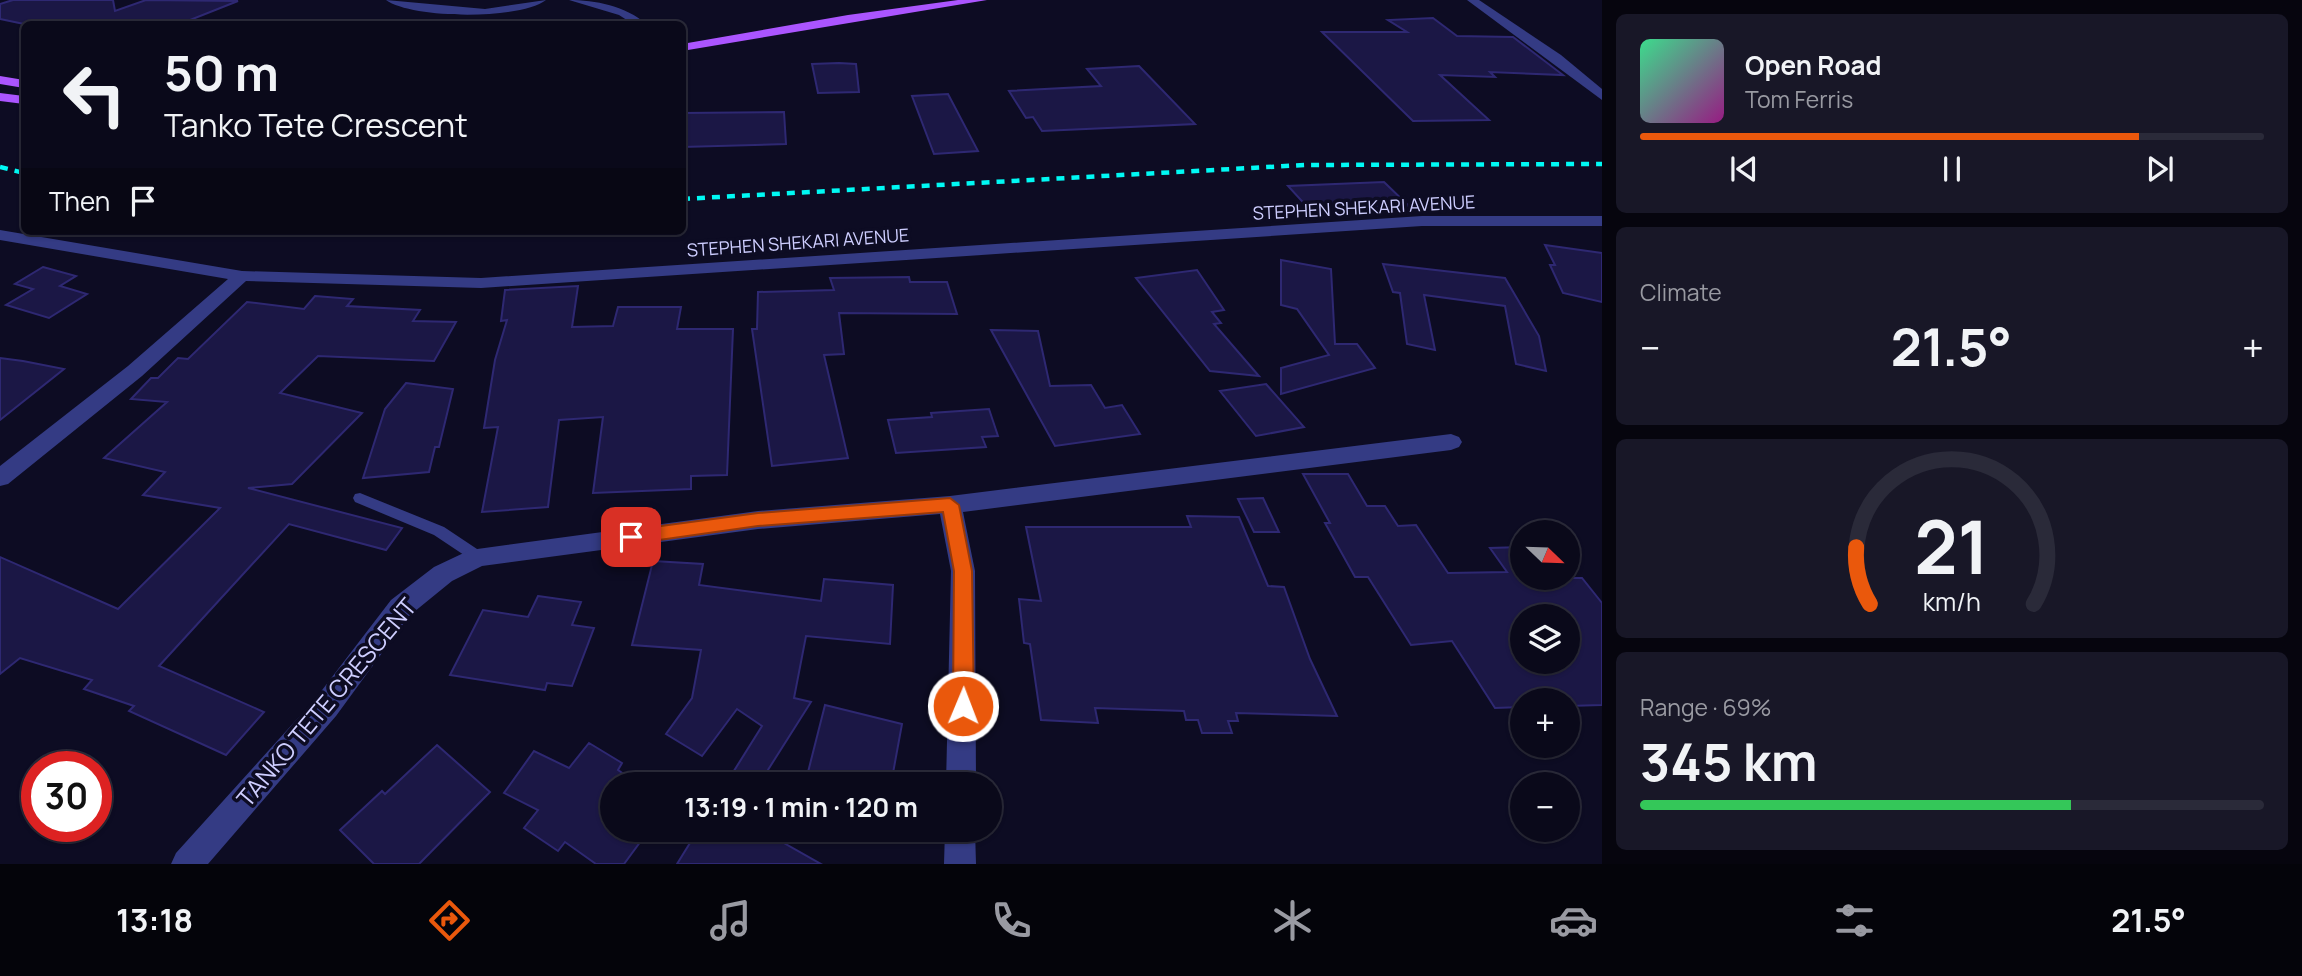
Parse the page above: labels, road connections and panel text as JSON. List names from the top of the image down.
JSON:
{
  "streets": {
    "street": ["STEPHEN SHEKARI AVENUE", "TANKO TETE CRESCENT"]
  },
  "north": "bottom right",
  "page": {
    "turn": ["50 m", "Tanko Tete Crescent"],
    "song": ["Open Road", "Tom Ferris"],
    "then": "Then",
    "tile": [
      "Climate",
      ["Range · 69%", "345 km"]
    ],
    "heat": ["−", "21.5°", "+"],
    "map_buttons": ["+", "−"],
    "limit": "30",
    "trip": "13:19 · 1 min · 120 m",
    "tabs": ["13:18", "21.5°"],
    "gauge": ["21", "km/h"]
  }
}
